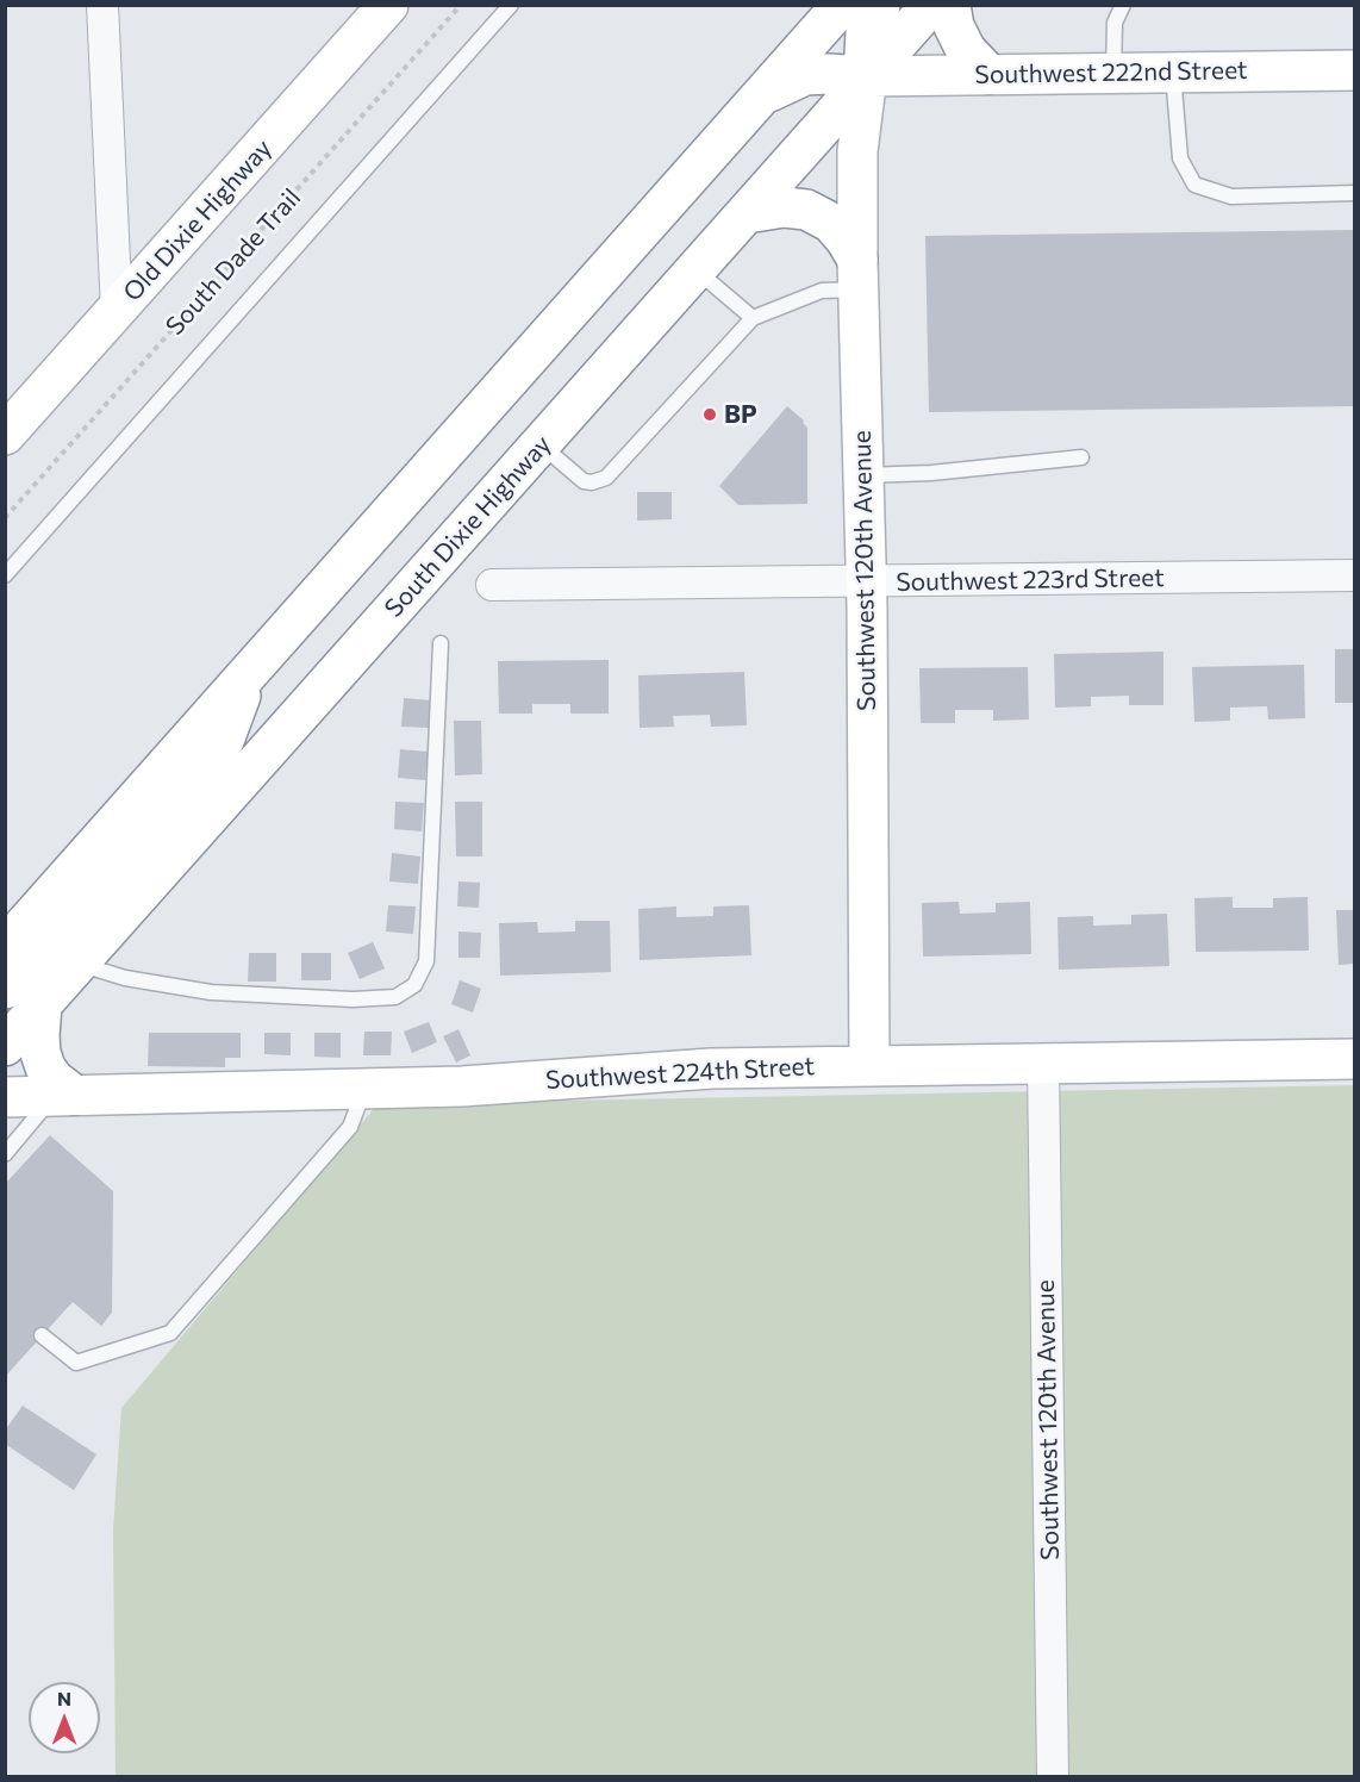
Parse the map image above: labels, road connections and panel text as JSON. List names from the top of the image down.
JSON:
{
  "streets": {
    "main road": [
      "Southwest 222nd Street",
      "Old Dixie Highway",
      "South Dixie Highway",
      "Southwest 120th Avenue",
      "Southwest 224th Street"
    ],
    "street": ["Southwest 223rd Street"],
    "path": ["South Dade Trail"]
  },
  "crossings": [
    ["Southwest 222nd Street", "South Dixie Highway"],
    ["Southwest 222nd Street", "Southwest 120th Avenue"],
    ["South Dixie Highway", "Southwest 120th Avenue"],
    ["Southwest 120th Avenue", "Southwest 223rd Street"],
    ["Southwest 120th Avenue", "Southwest 224th Street"]
  ],
  "places": ["BP"],
  "north": "top"
}
